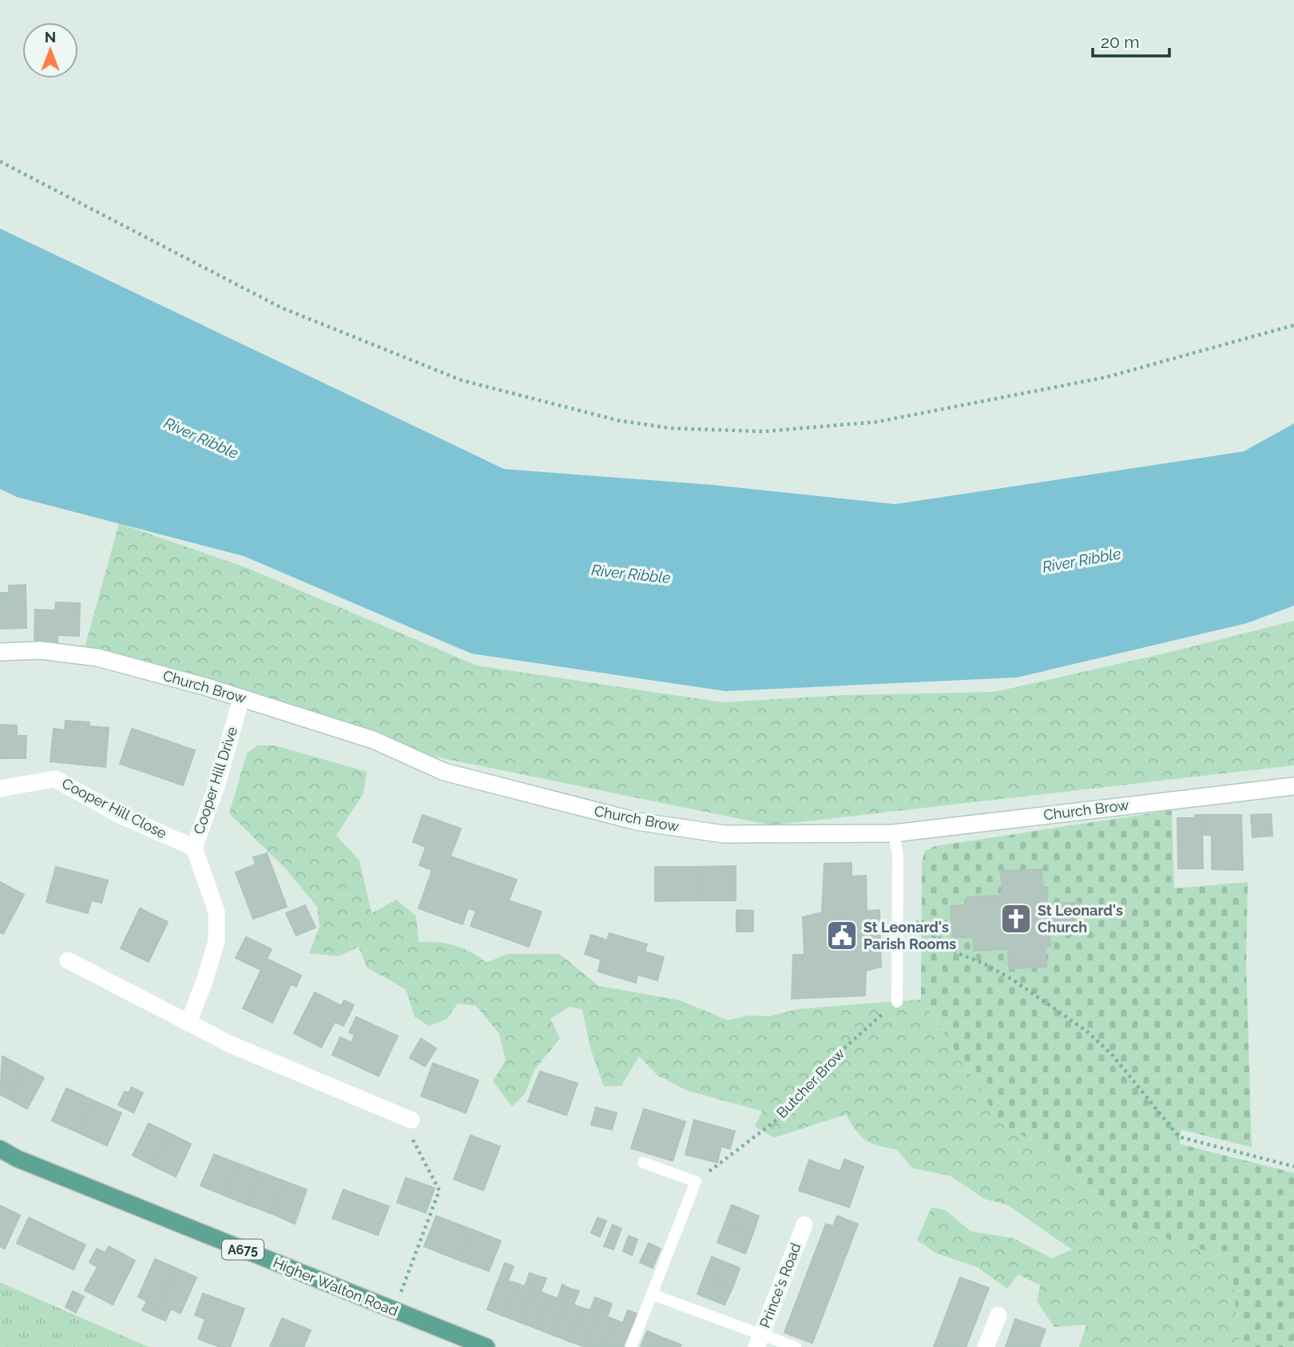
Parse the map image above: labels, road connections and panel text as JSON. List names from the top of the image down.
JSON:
{
  "streets": {
    "main road": [
      "Church Brow",
      "Cooper Hill Drive",
      "Cooper Hill Close",
      "A675",
      "Prince's Road",
      "Higher Walton Road"
    ],
    "path": ["Butcher Brow"]
  },
  "crossings": [
    ["Church Brow", "Cooper Hill Drive"],
    ["Cooper Hill Drive", "Cooper Hill Close"]
  ],
  "water": ["River Ribble"],
  "places": {
    "church": ["St Leonard's Church"],
    "public building": ["St Leonard's Parish Rooms"]
  },
  "scale_bar": "20 m",
  "north": "top"
}
